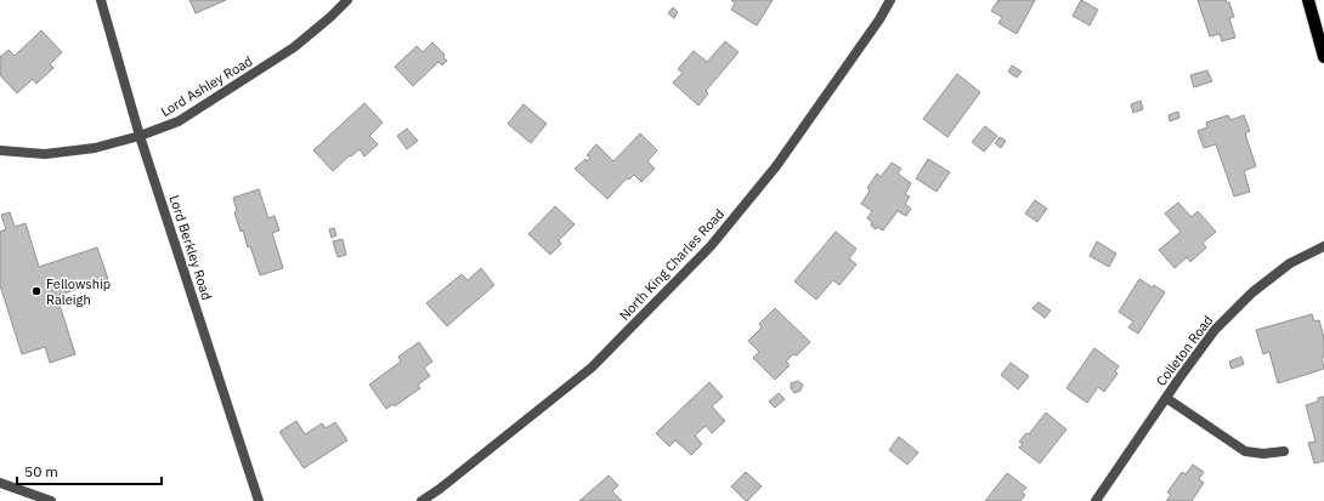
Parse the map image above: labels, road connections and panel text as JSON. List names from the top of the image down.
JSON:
{
  "streets": {
    "street": [
      "Lord Ashley Road",
      "Lord Berkley Road",
      "North King Charles Road",
      "Colleton Road"
    ]
  },
  "crossings": [
    ["Lord Ashley Road", "Lord Berkley Road"]
  ],
  "places": ["Fellowship Raleigh"],
  "scale_bar": "50 m"
}
